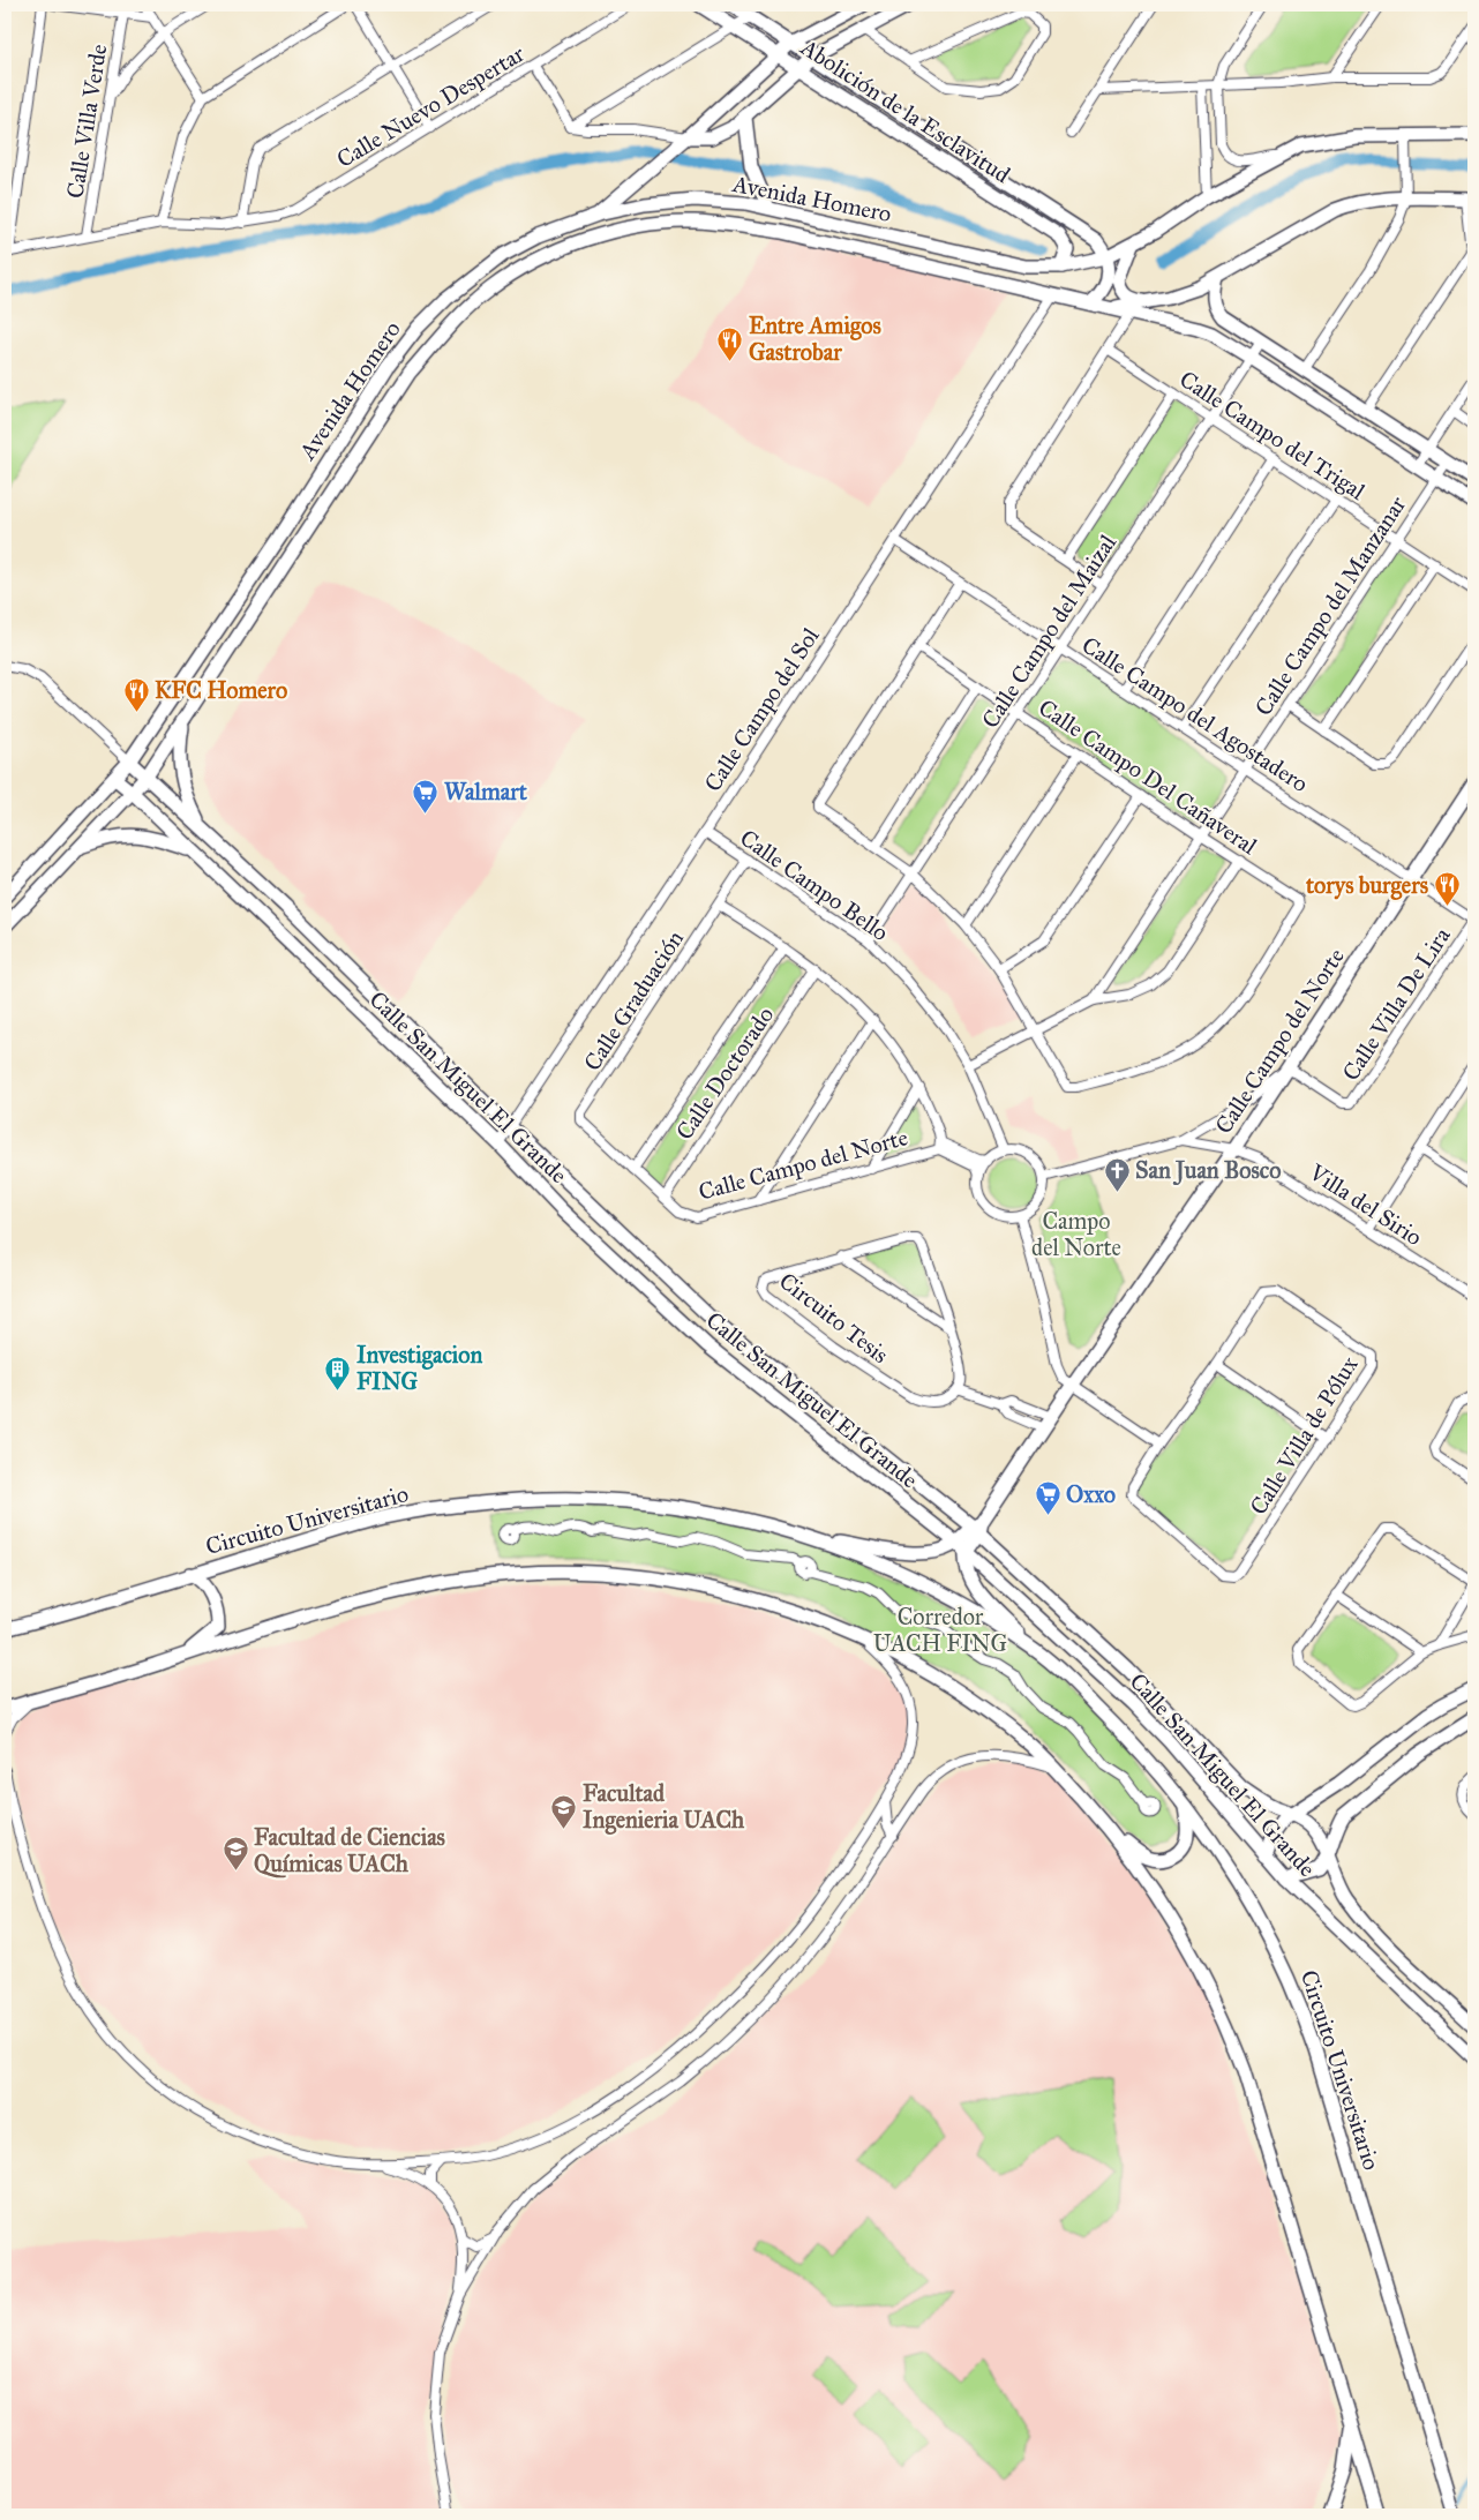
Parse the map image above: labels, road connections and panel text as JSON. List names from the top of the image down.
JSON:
{
  "streets": {
    "main road": [
      "Abolición de la Esclavitud",
      "Avenida Homero",
      "Calle Campo del Norte",
      "Calle San Miguel El Grande",
      "Circuito Universitario"
    ],
    "street": [
      "Calle Nuevo Despertar",
      "Calle Villa Verde",
      "Calle Campo del Trigal",
      "Calle Campo del Manzanar",
      "Calle Campo del Maizal",
      "Calle Campo del Sol",
      "Calle Campo del Agostadero",
      "Calle Campo Del Cañaveral",
      "Calle Campo Bello",
      "Calle Graduación",
      "Calle Villa De Lira",
      "Calle Doctorado",
      "Villa del Sirio",
      "Circuito Tesis",
      "Calle Villa de Pólux"
    ]
  },
  "crossings": [
    ["Calle Nuevo Despertar", "Calle Villa Verde"],
    ["Abolición de la Esclavitud", "Avenida Homero"],
    ["Avenida Homero", "Calle Campo del Manzanar"],
    ["Avenida Homero", "Calle Campo del Maizal"],
    ["Avenida Homero", "Calle Campo del Sol"],
    ["Avenida Homero", "Calle San Miguel El Grande"],
    ["Calle Campo del Trigal", "Calle Campo del Manzanar"],
    ["Calle Campo del Trigal", "Calle Campo del Maizal"],
    ["Calle Campo del Manzanar", "Calle Campo del Agostadero"],
    ["Calle Campo del Manzanar", "Calle Campo Del Cañaveral"],
    ["Calle Campo del Maizal", "Calle Campo del Agostadero"],
    ["Calle Campo del Maizal", "Calle Campo Del Cañaveral"],
    ["Calle Campo del Maizal", "Calle Campo Bello"],
    ["Calle Campo del Sol", "Calle Campo del Agostadero"],
    ["Calle Campo del Sol", "Calle Campo Bello"],
    ["Calle Campo del Sol", "Calle San Miguel El Grande"],
    ["Calle Campo del Agostadero", "Calle Villa De Lira"],
    ["Calle Campo del Agostadero", "Calle Campo del Norte"],
    ["Calle Campo Bello", "Calle Graduación"],
    ["Calle Campo Bello", "Calle Campo del Norte"],
    ["Calle Graduación", "Calle Campo del Norte"],
    ["Calle Villa De Lira", "Calle Campo del Norte"],
    ["Calle Campo del Norte", "Calle Doctorado"],
    ["Calle Campo del Norte", "Calle San Miguel El Grande"],
    ["Calle Campo del Norte", "Villa del Sirio"]
  ],
  "parks": ["Campo del Norte", "Corredor UACH FING"],
  "places": {
    "restaurant": ["Entre Amigos Gastrobar", "KFC Homero", "torys burgers"],
    "supermarket": ["Walmart", "Oxxo"],
    "church": ["San Juan Bosco"],
    "building": ["Investigacion FING"],
    "school or university": ["Facultad Ingenieria UACh", "Facultad de Ciencias Químicas UACh"]
  }
}
